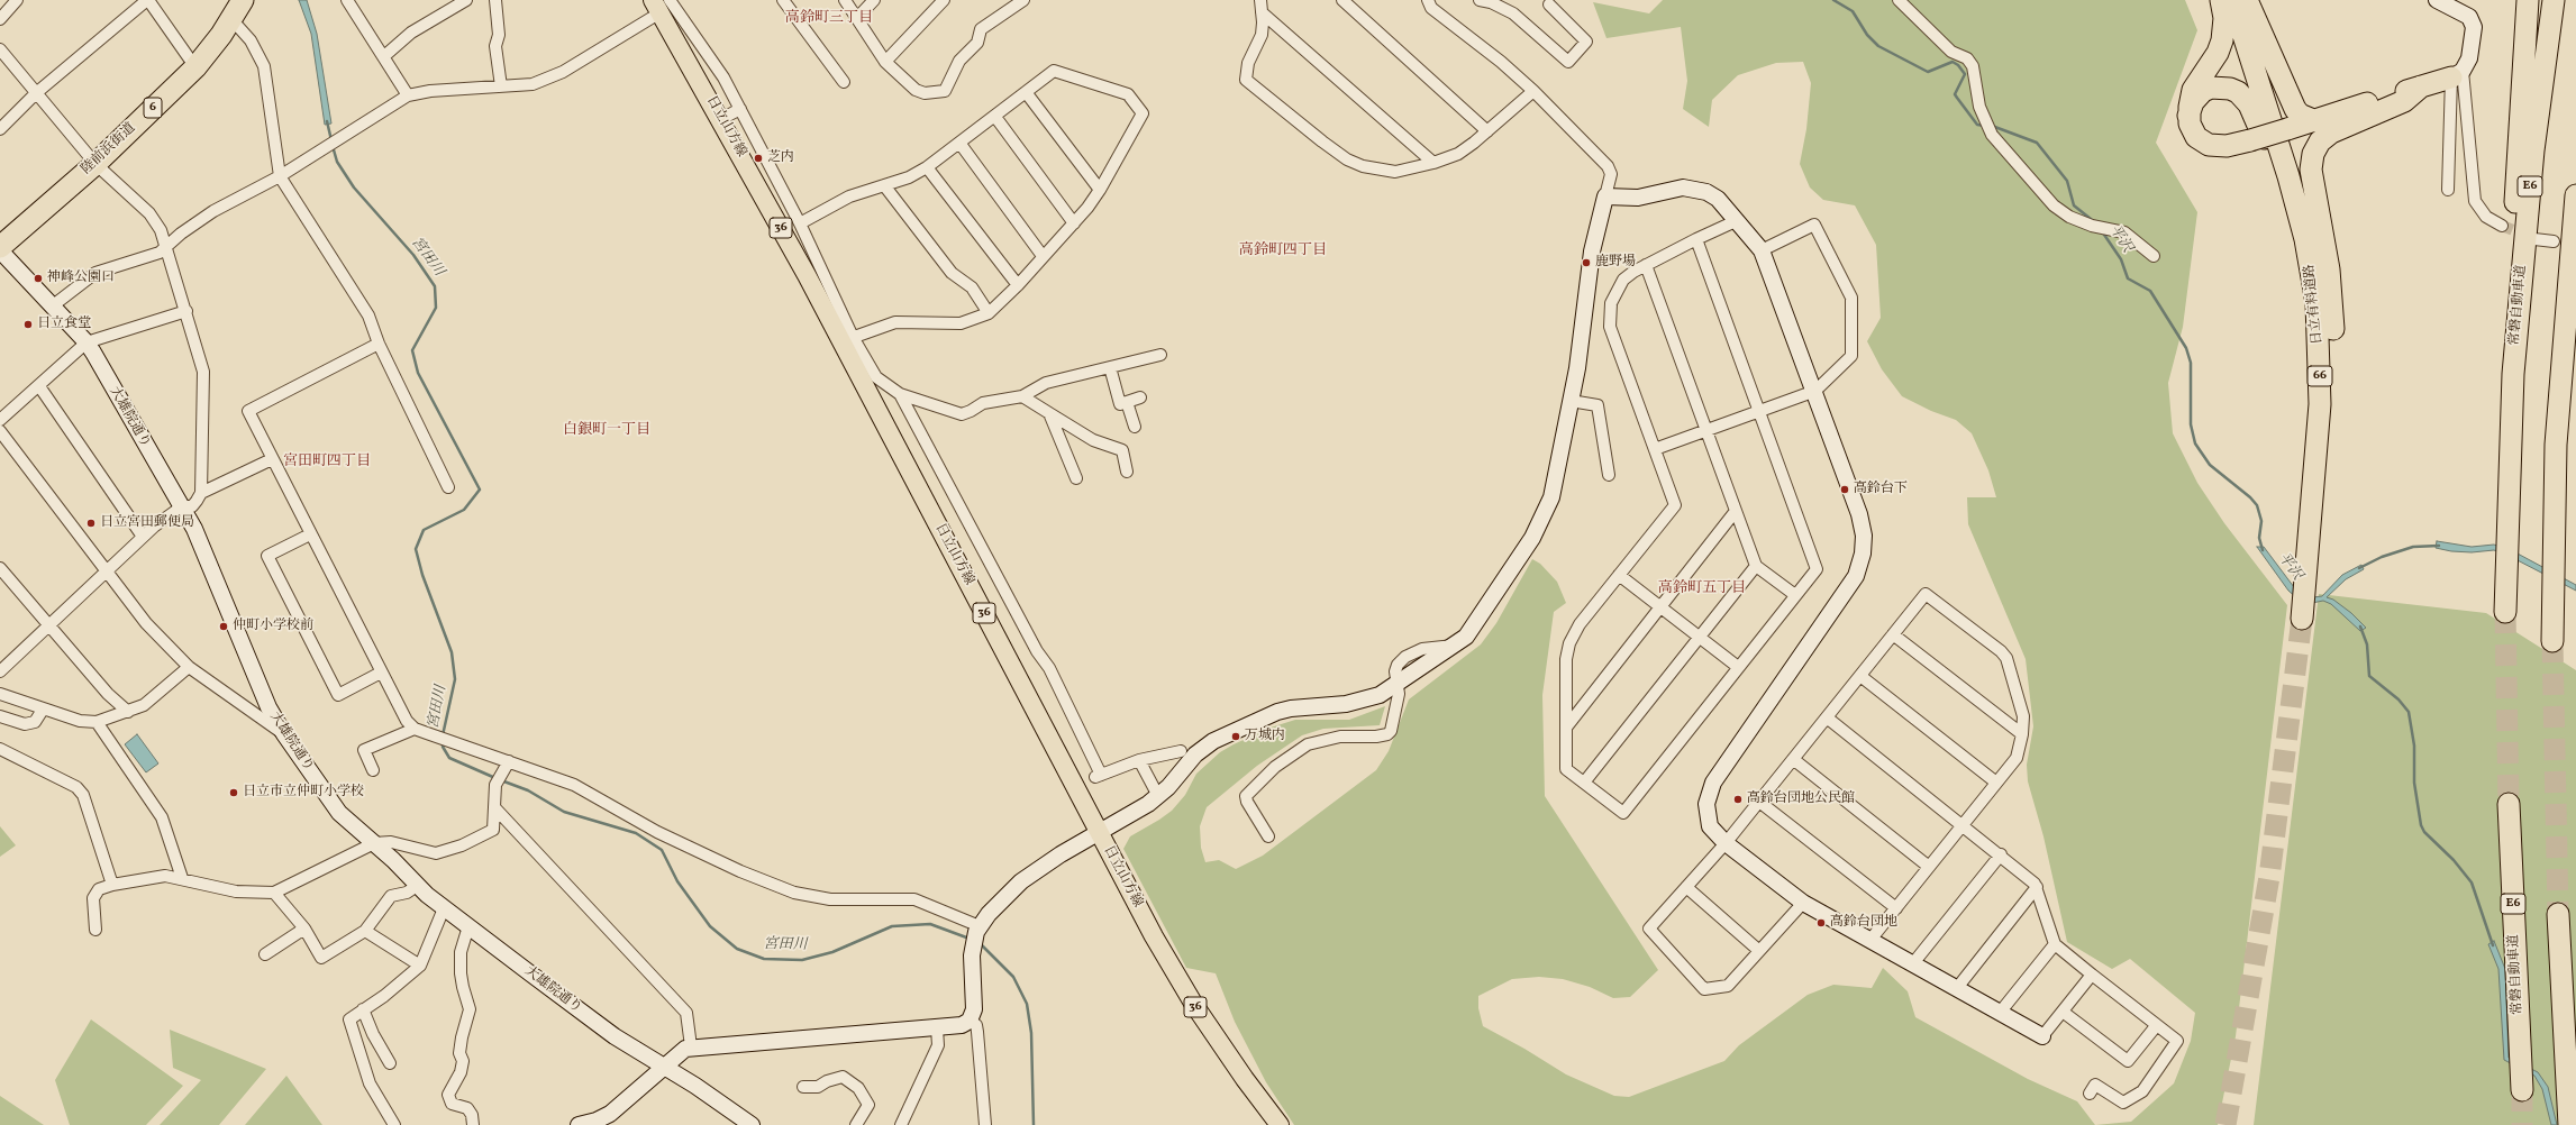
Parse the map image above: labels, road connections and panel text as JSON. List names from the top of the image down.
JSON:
{
  "streets": {
    "highway": [
      "6",
      "陸前浜街道",
      "E6",
      "日立有料道路",
      "常磐自動車道",
      "66"
    ],
    "main road": ["日立山方線", "36"],
    "street": ["大雄院通り"]
  },
  "crossings": [
    ["陸前浜街道", "大雄院通り"]
  ],
  "districts": [
    "高鈴町三丁目",
    "高鈴町四丁目",
    "白銀町一丁目",
    "宮田町四丁目",
    "高鈴町五丁目"
  ],
  "water": ["平沢", "宮田川"],
  "places": [
    "芝内",
    "鹿野場",
    "神峰公園口",
    "日立食堂",
    "高鈴台下",
    "日立宮田郵便局",
    "仲町小学校前",
    "万城内",
    "日立市立仲町小学校",
    "高鈴台団地公民館",
    "高鈴台団地"
  ]
}
